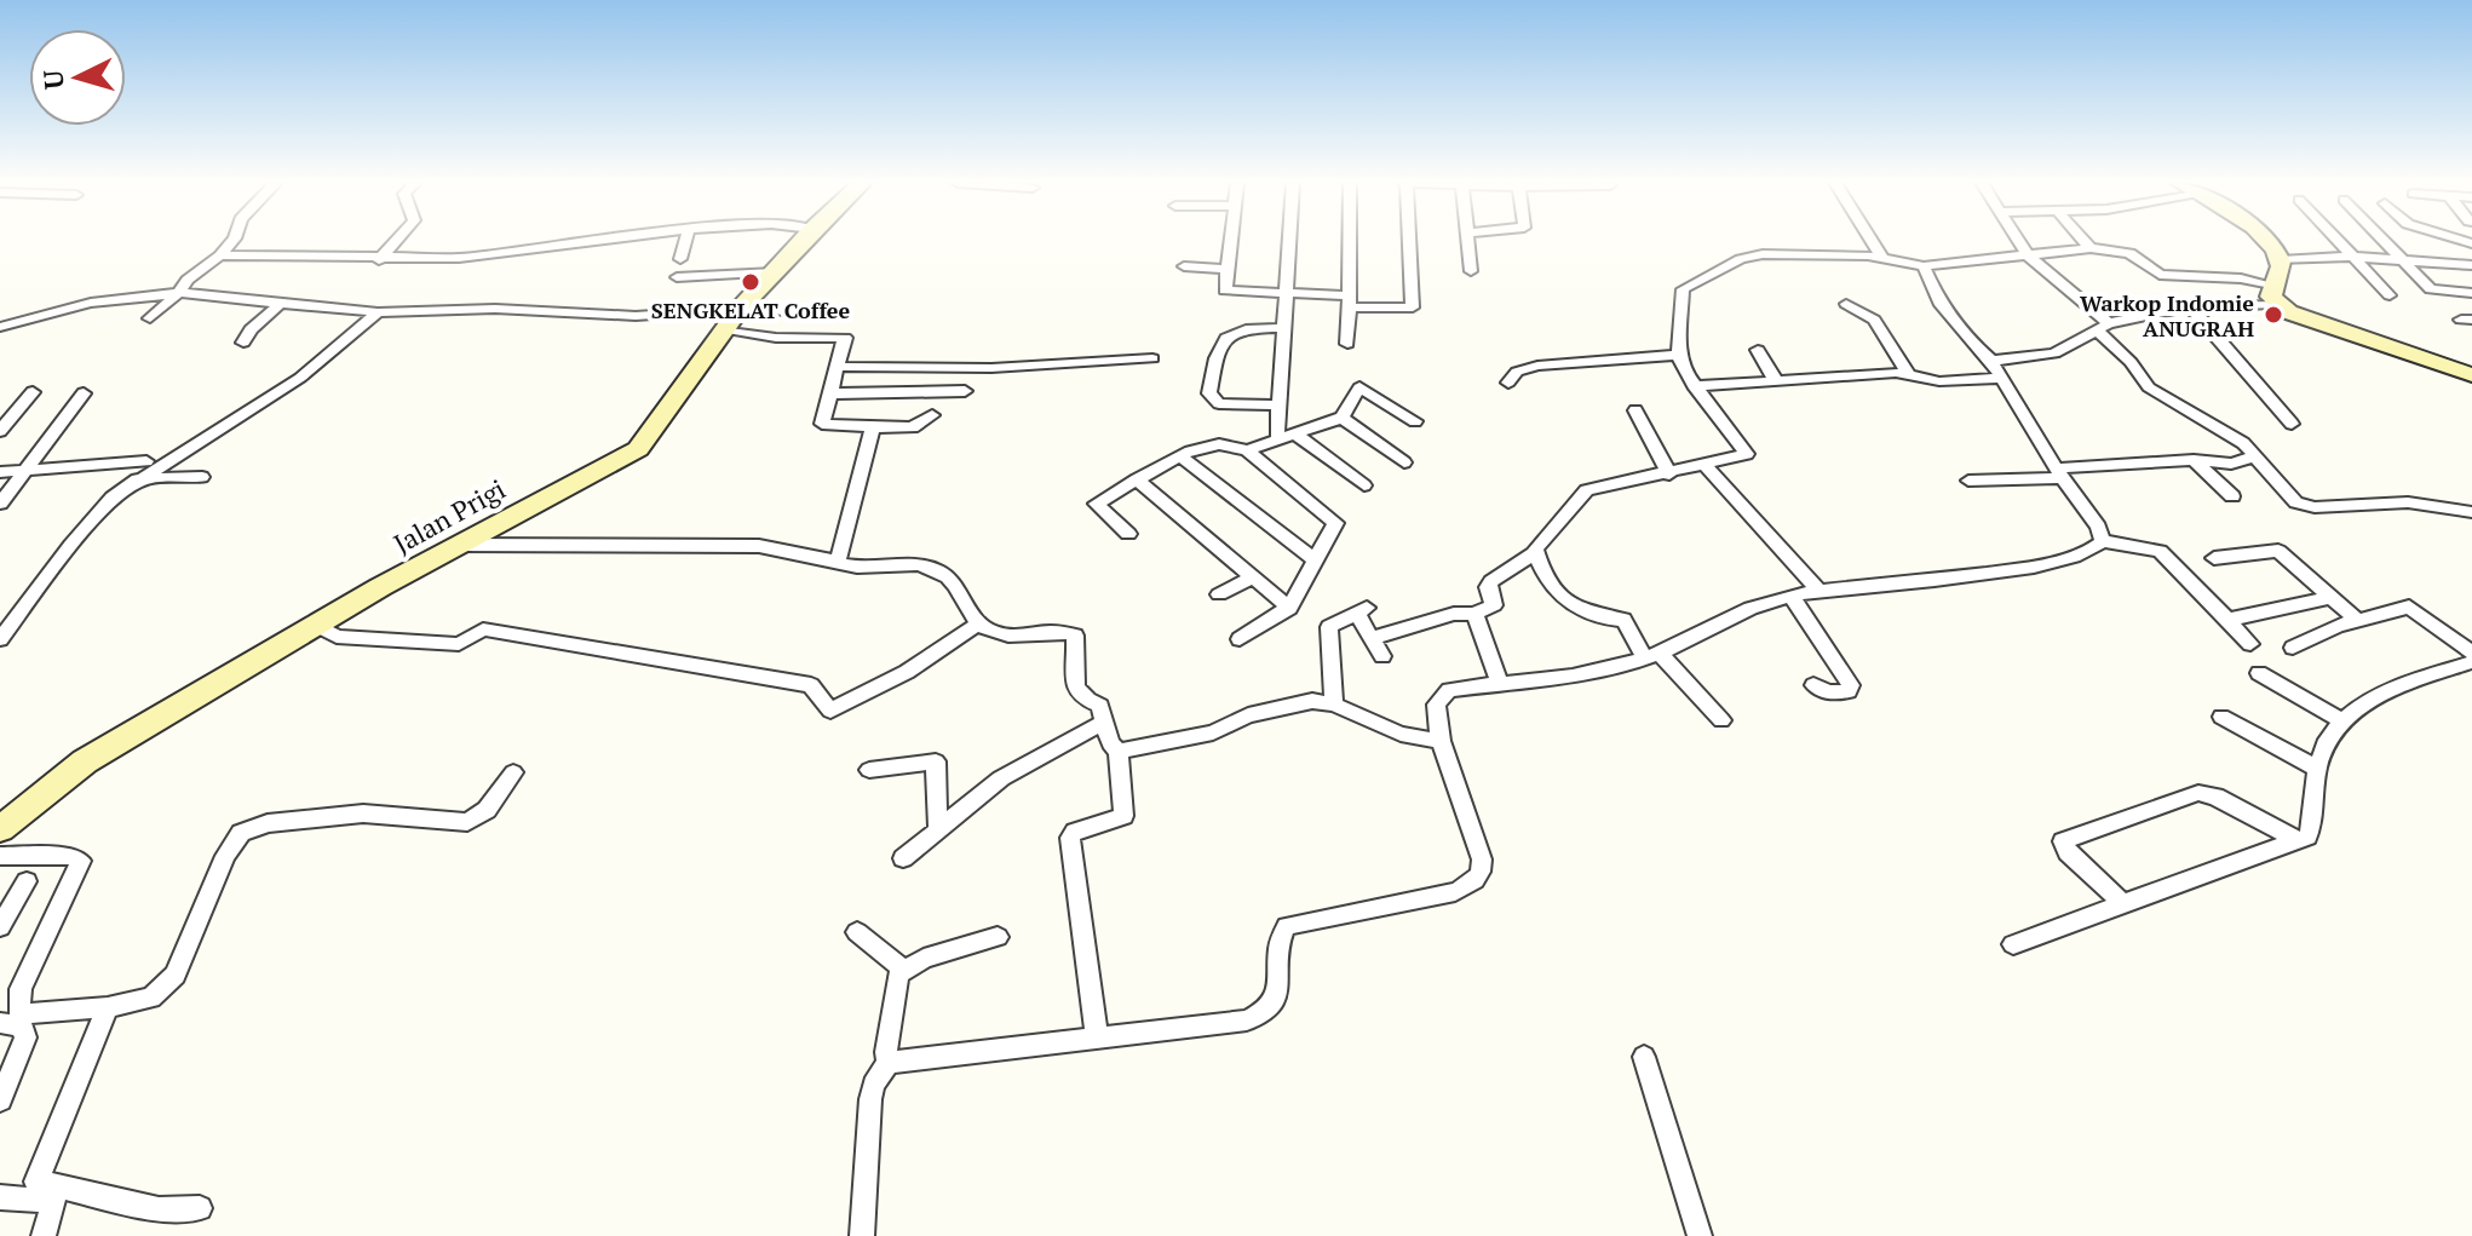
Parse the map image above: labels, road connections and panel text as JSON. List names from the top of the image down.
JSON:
{
  "streets": {
    "street": ["Jalan Prigi"]
  },
  "places": ["SENGKELAT Coffee", "Warkop Indomie ANUGRAH"],
  "north": "left"
}
